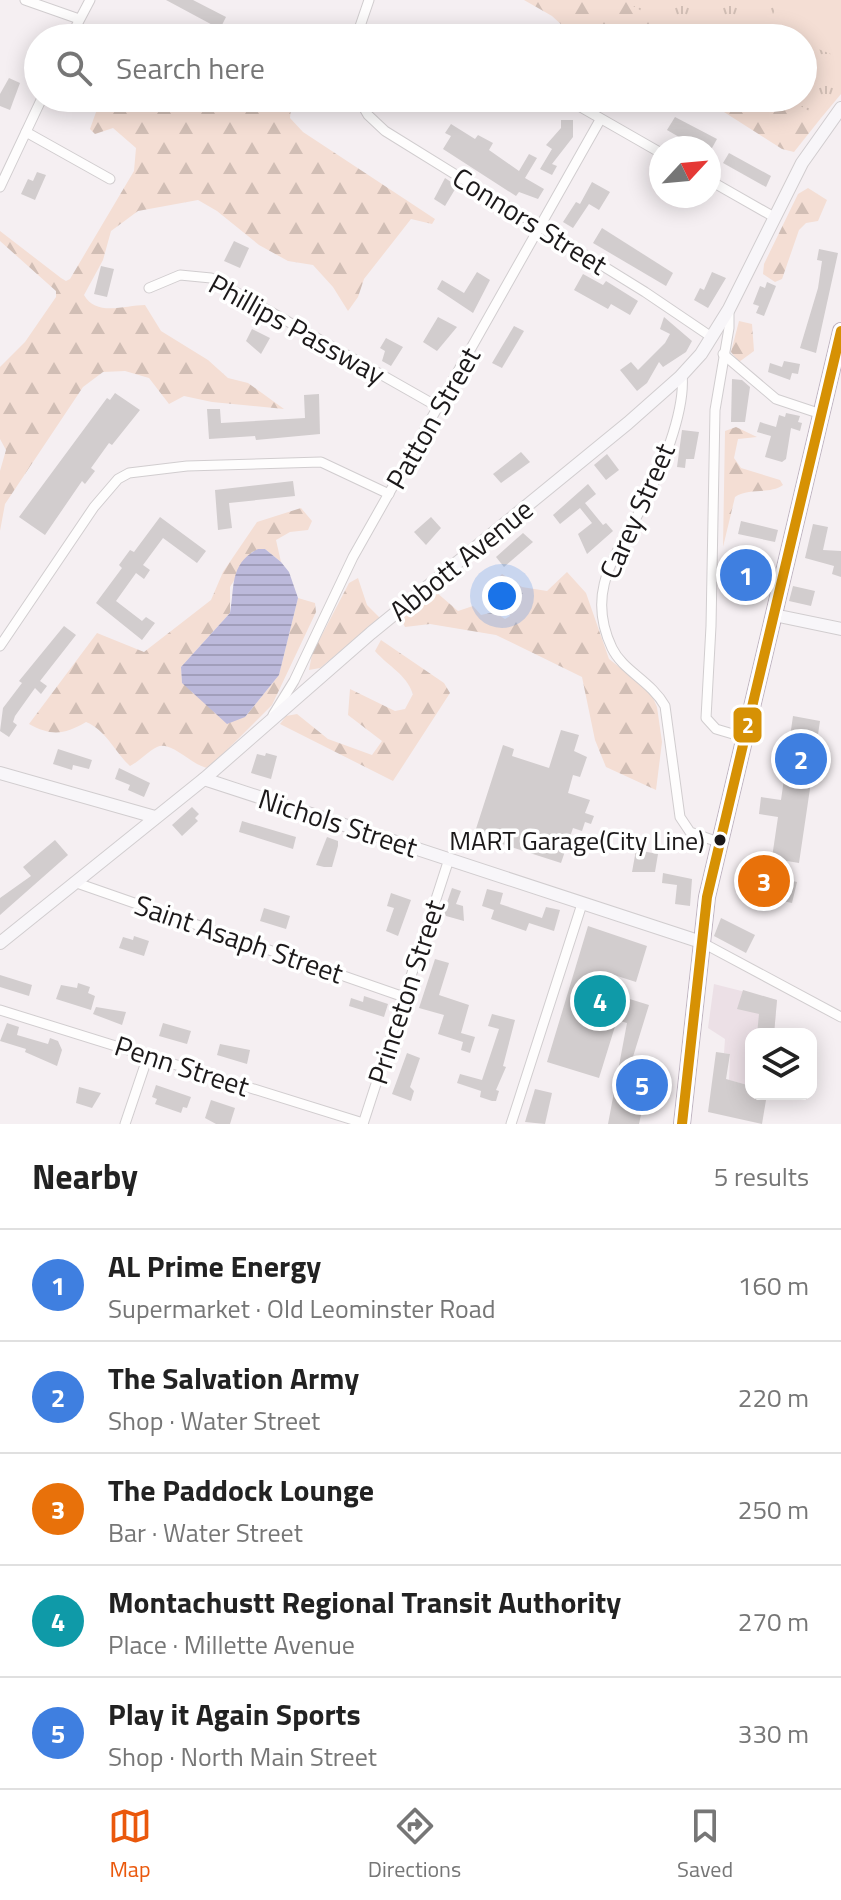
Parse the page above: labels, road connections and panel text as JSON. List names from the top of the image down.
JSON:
{
  "streets": {
    "main road": ["Abbott Avenue", "Nichols Street"],
    "street": [
      "Connors Street",
      "Phillips Passway",
      "Patton Street",
      "Carey Street",
      "Saint Asaph Street",
      "Princeton Street",
      "Penn Street"
    ]
  },
  "crossings": [
    ["Connors Street", "Patton Street"],
    ["Connors Street", "Abbott Avenue"],
    ["Phillips Passway", "Patton Street"],
    ["Patton Street", "Abbott Avenue"],
    ["Carey Street", "Abbott Avenue"],
    ["Abbott Avenue", "Nichols Street"],
    ["Abbott Avenue", "Saint Asaph Street"],
    ["Nichols Street", "Princeton Street"],
    ["Saint Asaph Street", "Princeton Street"],
    ["Princeton Street", "Penn Street"]
  ],
  "places": ["MART Garage(City Line)"],
  "lines": ["transit line 2"],
  "north": "top right",
  "page": {
    "search": "Search here",
    "pins": [
      "1",
      "2",
      "3",
      "4",
      "5"
    ],
    "heading": ["Nearby", "5 results"],
    "list": [
      {
        "mark": "1",
        "name": "AL Prime Energy",
        "note": "Supermarket · Old Leominster Road",
        "value": "160 m"
      },
      {
        "mark": "2",
        "name": "The Salvation Army",
        "note": "Shop · Water Street",
        "value": "220 m"
      },
      {
        "mark": "3",
        "name": "The Paddock Lounge",
        "note": "Bar · Water Street",
        "value": "250 m"
      },
      {
        "mark": "4",
        "name": "Montachustt Regional Transit Authority",
        "note": "Place · Millette Avenue",
        "value": "270 m"
      },
      {
        "mark": "5",
        "name": "Play it Again Sports",
        "note": "Shop · North Main Street",
        "value": "330 m"
      }
    ],
    "nav": ["Map", "Directions", "Saved"]
  }
}
